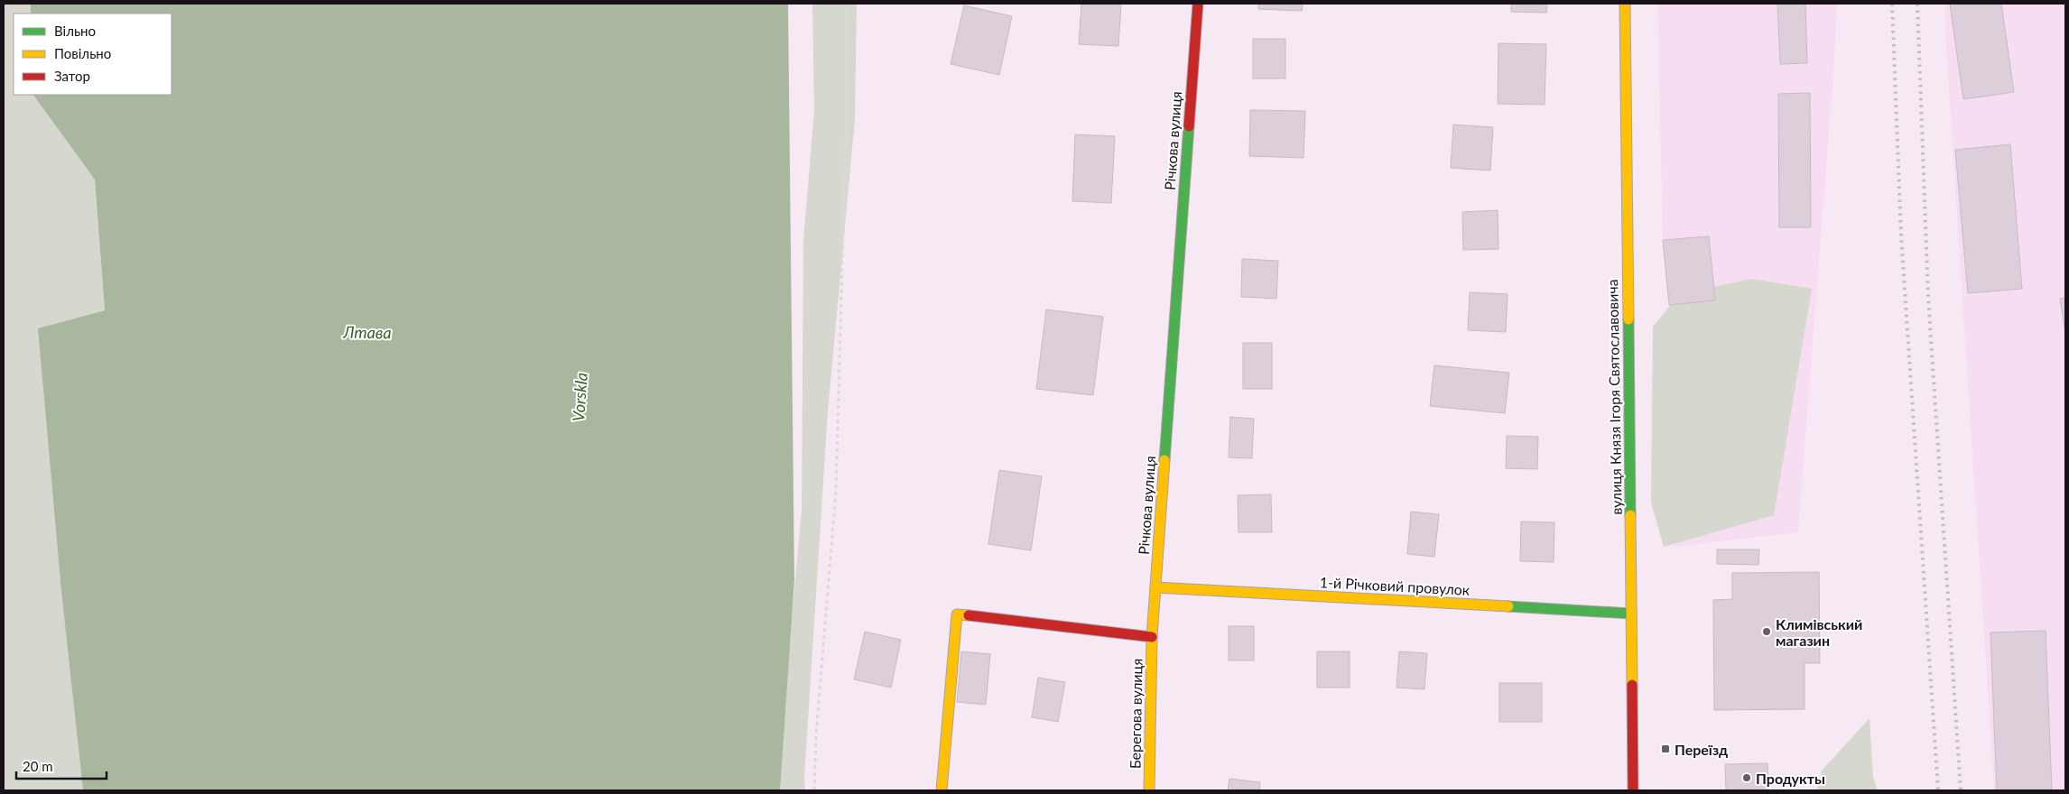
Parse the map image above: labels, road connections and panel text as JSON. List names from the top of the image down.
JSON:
{
  "streets": {
    "street": [
      "Річкова вулиця",
      "вулиця Князя Ігоря Святославовича",
      "1-й Річковий провулок",
      "Берегова вулиця"
    ]
  },
  "crossings": [
    ["Річкова вулиця", "1-й Річковий провулок"],
    ["Річкова вулиця", "Берегова вулиця"],
    ["вулиця Князя Ігоря Святославовича", "1-й Річковий провулок"]
  ],
  "water": ["Лтава", "Vorskla"],
  "places": {
    "other": ["Климівський магазин", "Продукты"],
    "transit": ["Переїзд"]
  },
  "legend": ["Вільно", "Повільно", "Затор"],
  "scale_bar": "20 m"
}
